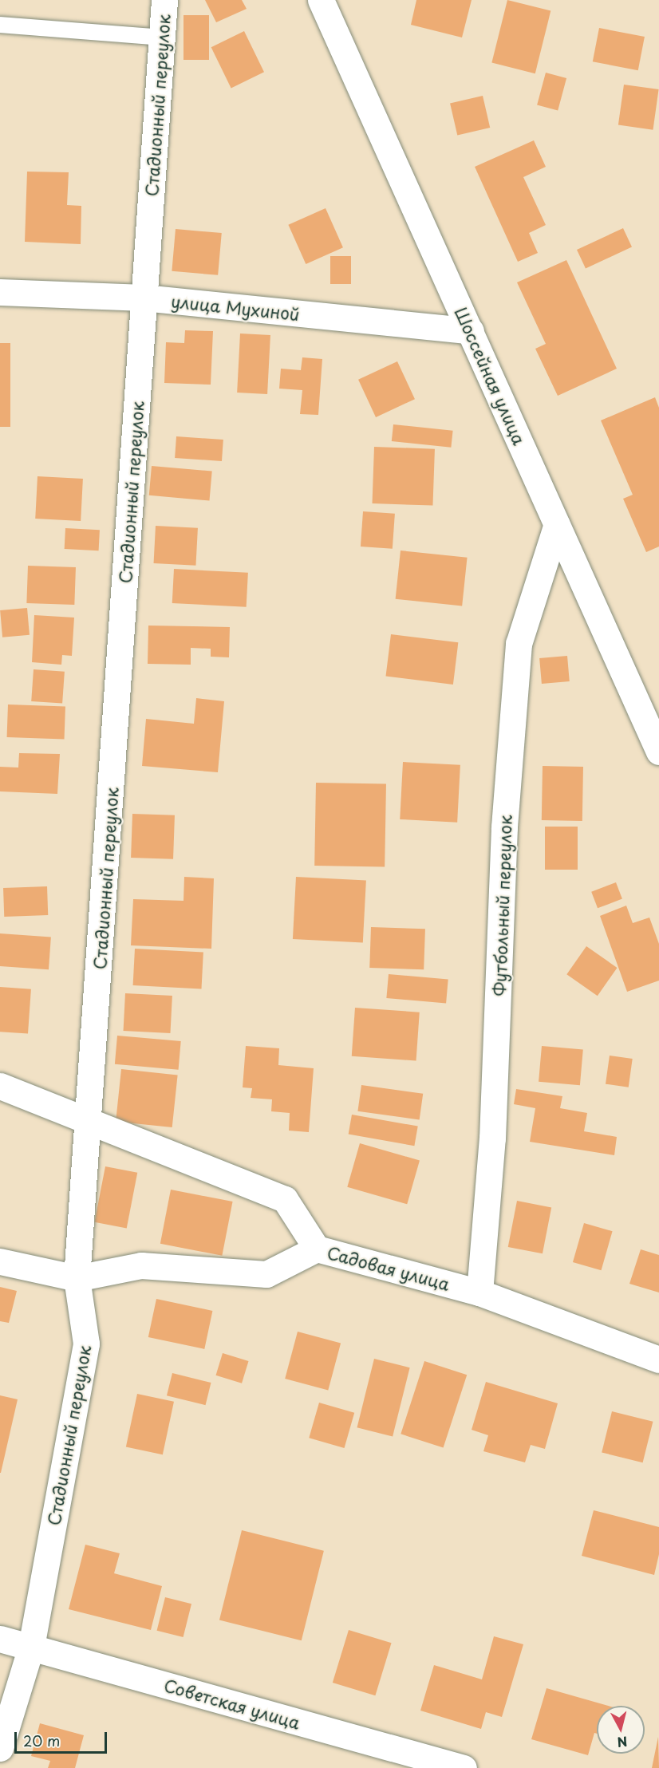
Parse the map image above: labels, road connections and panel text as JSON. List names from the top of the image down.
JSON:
{
  "streets": {
    "street": [
      "Стадионный переулок",
      "улица Мухиной",
      "Шоссейная улица",
      "Футбольный переулок",
      "Садовая улица",
      "Советская улица"
    ]
  },
  "crossings": [
    ["Стадионный переулок", "улица Мухиной"],
    ["Стадионный переулок", "Садовая улица"],
    ["Стадионный переулок", "Советская улица"],
    ["улица Мухиной", "Шоссейная улица"],
    ["Шоссейная улица", "Футбольный переулок"],
    ["Футбольный переулок", "Садовая улица"]
  ],
  "scale_bar": "20 m",
  "north": "bottom"
}
